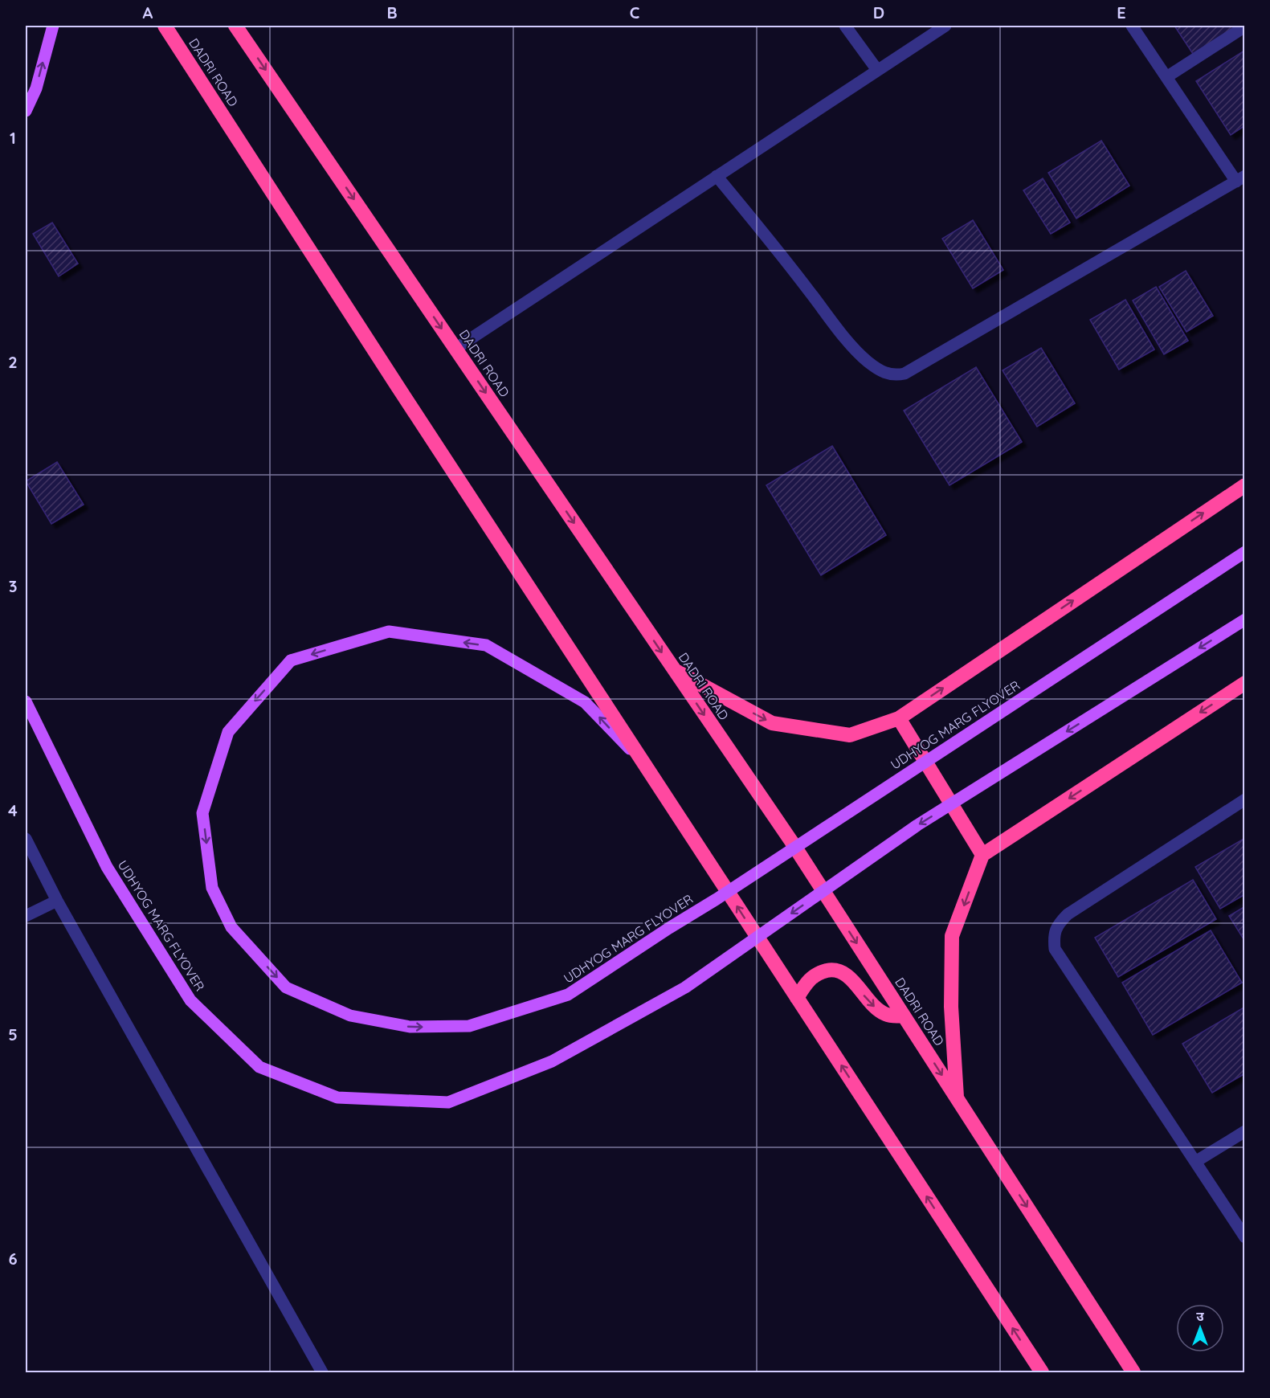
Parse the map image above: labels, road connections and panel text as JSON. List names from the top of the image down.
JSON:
{
  "streets": {
    "highway": ["DADRI ROAD"],
    "main road": ["UDHYOG MARG FLYOVER"]
  },
  "crossings": [
    ["DADRI ROAD", "UDHYOG MARG FLYOVER"]
  ],
  "north": "top",
  "grid": {
    "columns": [
      "A",
      "B",
      "C",
      "D",
      "E"
    ],
    "rows": [
      "1",
      "2",
      "3",
      "4",
      "5",
      "6"
    ]
  }
}
